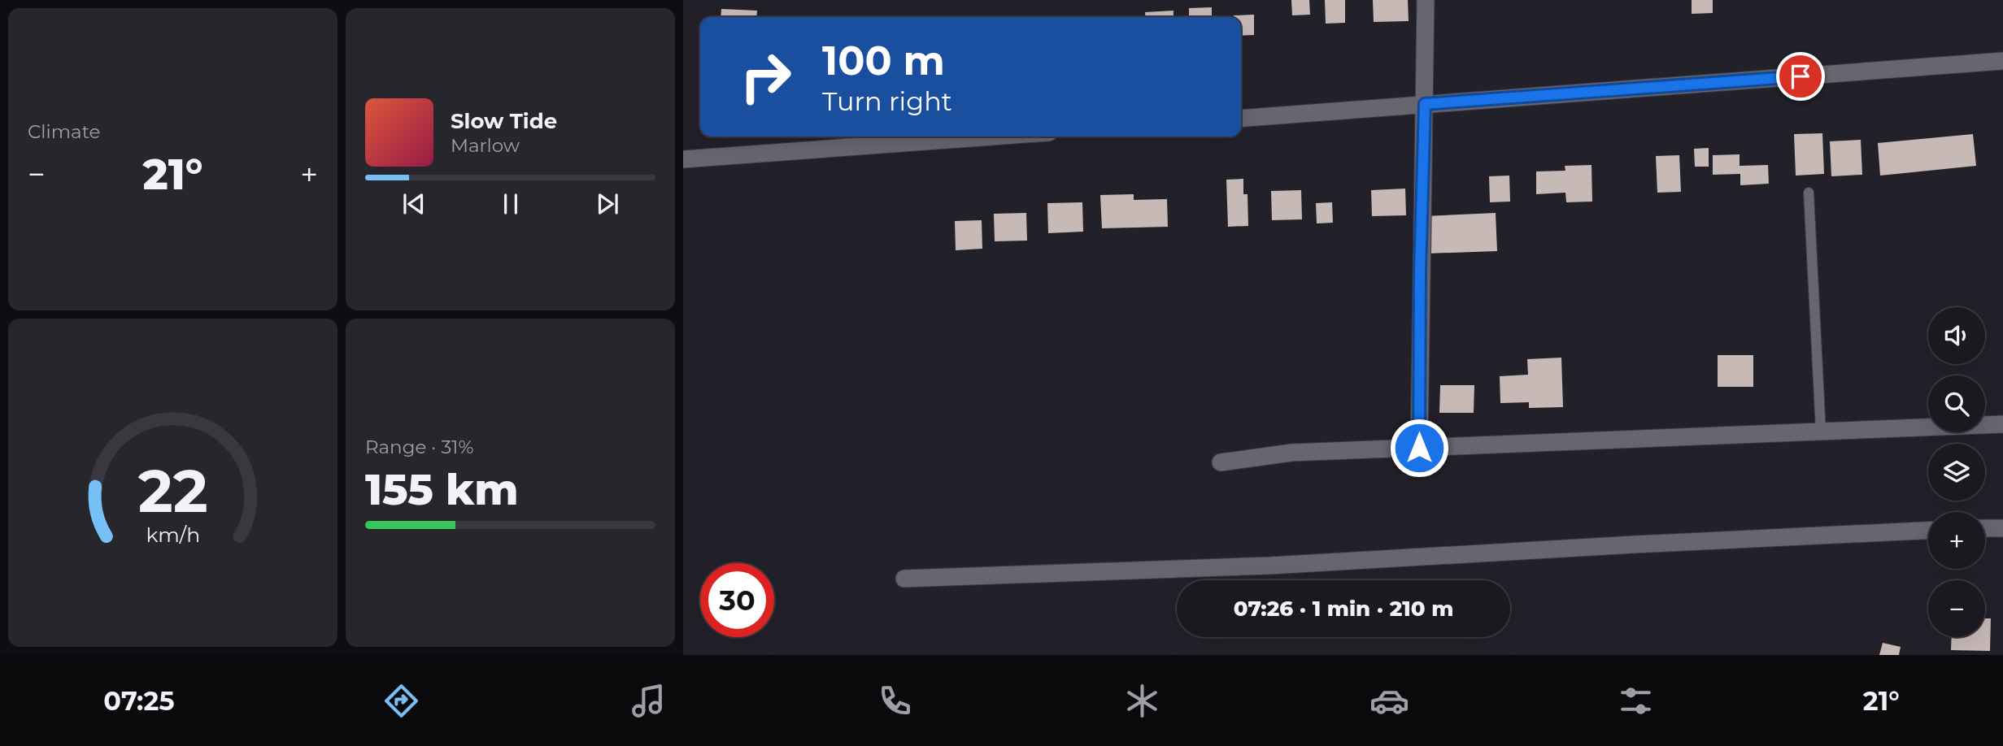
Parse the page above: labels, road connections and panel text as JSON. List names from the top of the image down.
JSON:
{
  "page": {
    "tile": [
      "Climate",
      ["Range · 31%", "155 km"]
    ],
    "turn": ["100 m", "Turn right"],
    "song": ["Slow Tide", "Marlow"],
    "heat": ["−", "21°", "+"],
    "map_buttons": ["+", "−"],
    "limit": "30",
    "trip": "07:26 · 1 min · 210 m",
    "tabs": ["07:25", "21°"],
    "gauge": ["22", "km/h"]
  }
}
